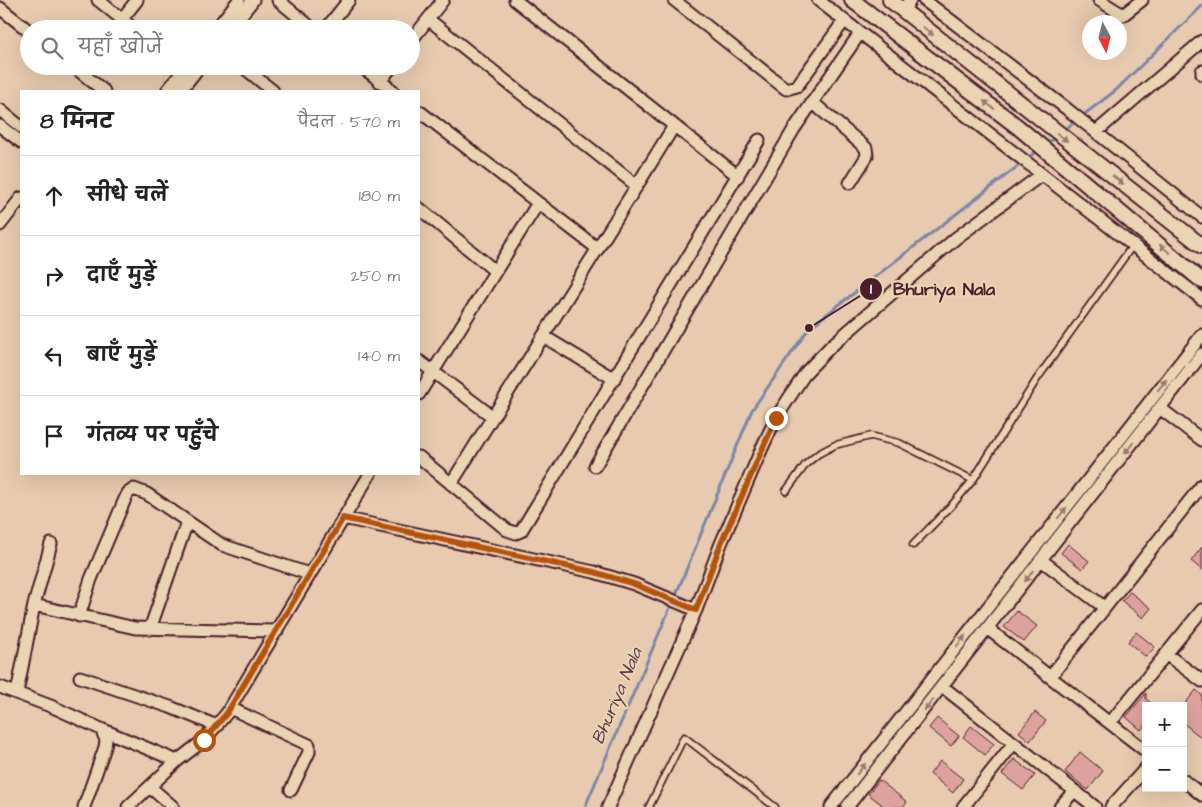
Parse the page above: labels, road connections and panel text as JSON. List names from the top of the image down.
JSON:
{
  "water": ["Bhuriya Nala"],
  "places": ["Bhuriya Nala"],
  "north": "bottom",
  "page": {
    "search": "यहाँ खोजें",
    "heading": ["8 मिनट", "पैदल · 570 m"],
    "list": [
      ["सीधे चलें", "180 m"],
      ["दाएँ मुड़ें", "250 m"],
      ["बाएँ मुड़ें", "140 m"],
      "गंतव्य पर पहुँचे"
    ],
    "map_buttons": ["+", "−"]
  }
}
